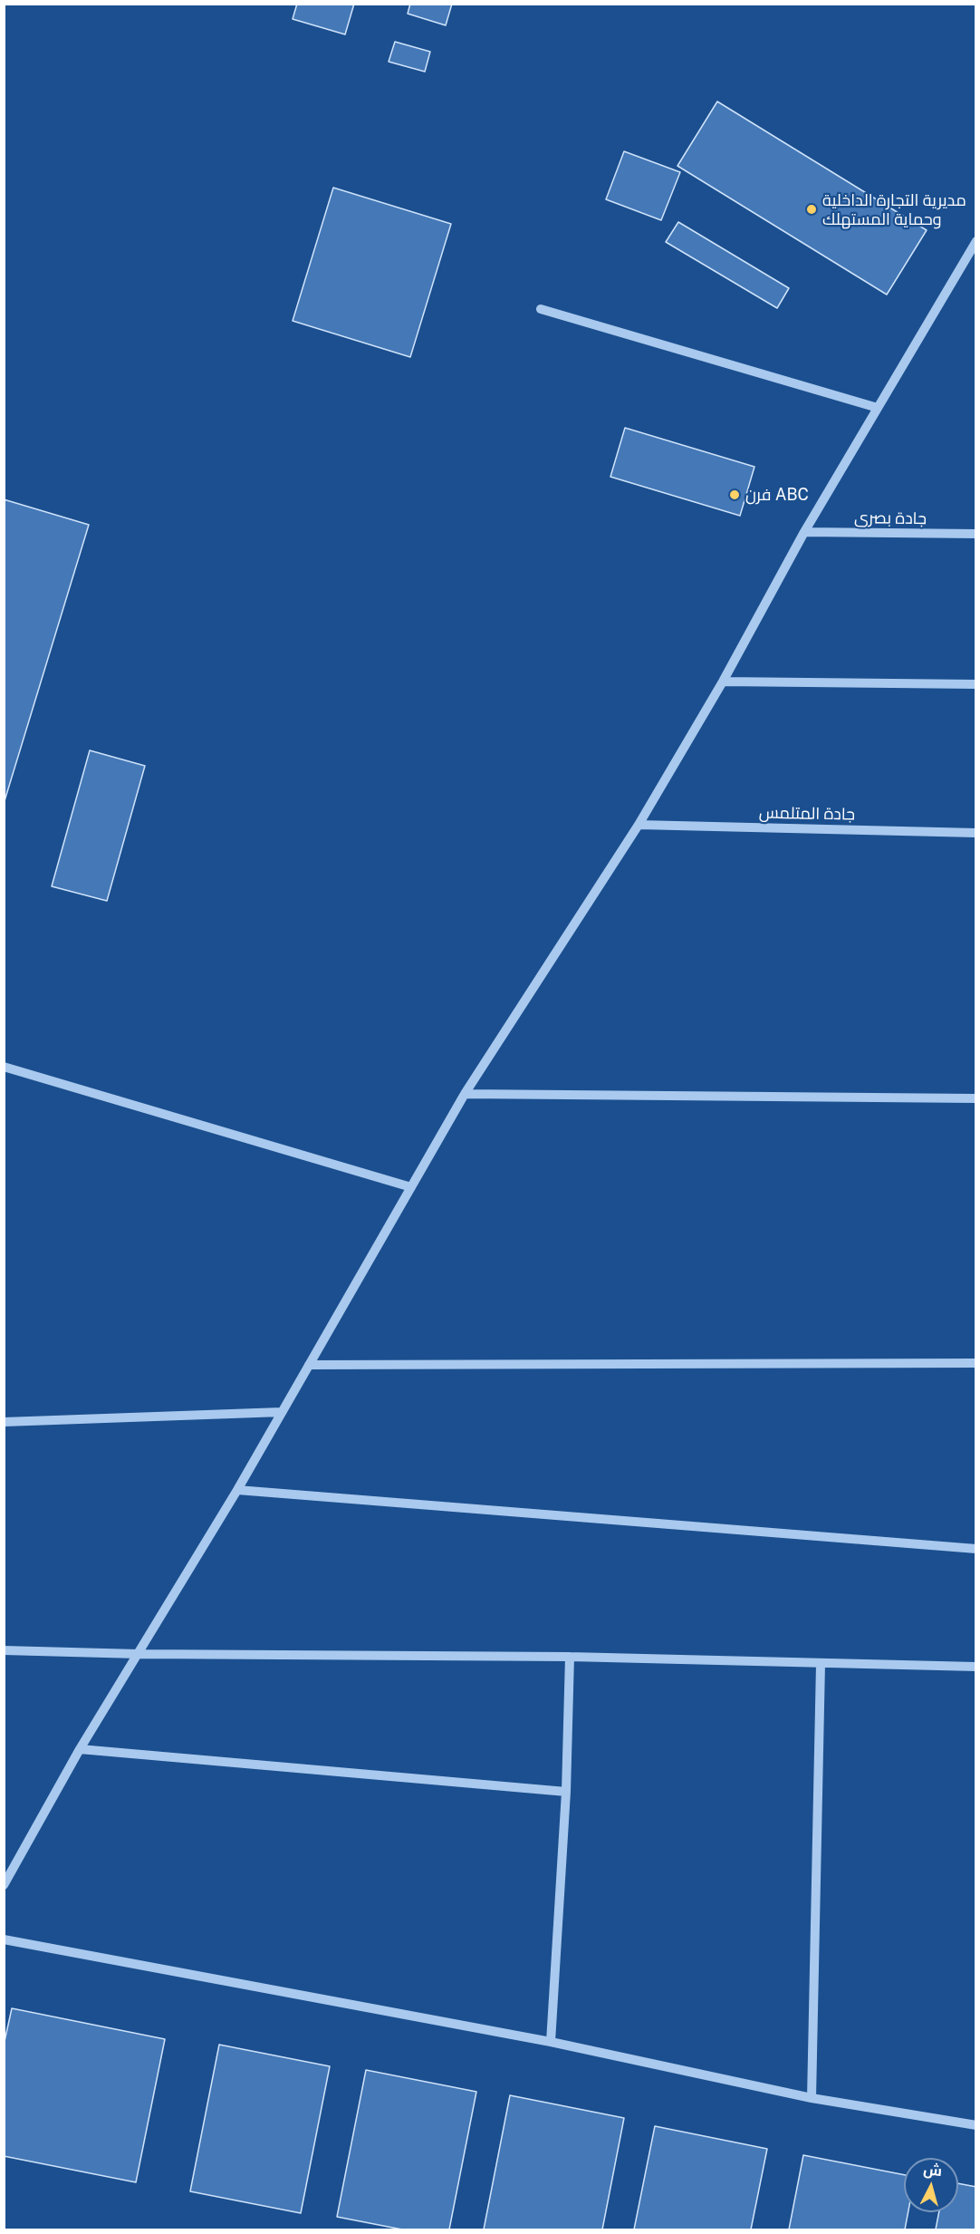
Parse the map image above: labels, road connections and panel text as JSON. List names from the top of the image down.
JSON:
{
  "streets": {
    "street": ["جادة بصرى", "جادة المتلمس"]
  },
  "places": ["مديرية التجارة الداخلية وحماية المستهلك", "فرن ABC"],
  "north": "top"
}
